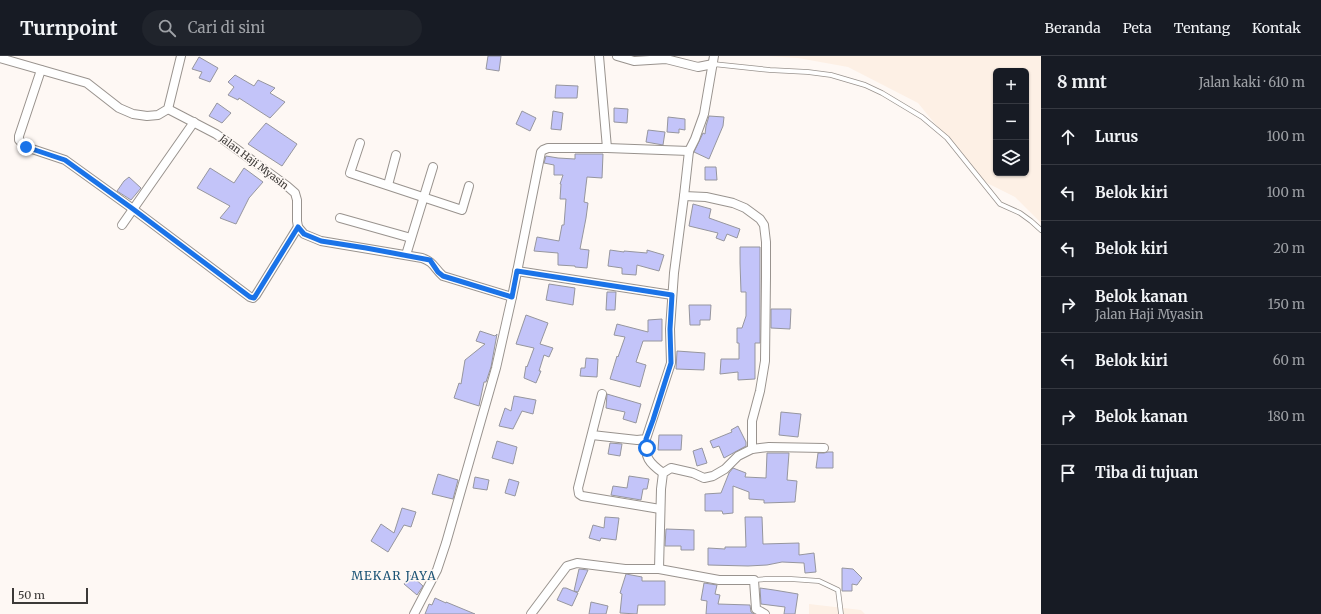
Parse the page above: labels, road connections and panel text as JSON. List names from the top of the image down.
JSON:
{
  "streets": {
    "street": ["Jalan Haji Myasin"]
  },
  "districts": ["MEKAR JAYA"],
  "scale_bar": "50 m",
  "page": {
    "header": "Turnpoint",
    "search": "Cari di sini",
    "nav": [
      "Beranda",
      "Peta",
      "Tentang",
      "Kontak"
    ],
    "heading": ["8 mnt", "Jalan kaki · 610 m"],
    "map_buttons": ["+", "−"],
    "list": [
      ["Lurus", "100 m"],
      ["Belok kiri", "100 m"],
      ["Belok kiri", "20 m"],
      ["Belok kanan", "Jalan Haji Myasin", "150 m"],
      ["Belok kiri", "60 m"],
      ["Belok kanan", "180 m"],
      "Tiba di tujuan"
    ],
    "scale": "50 m"
  }
}
